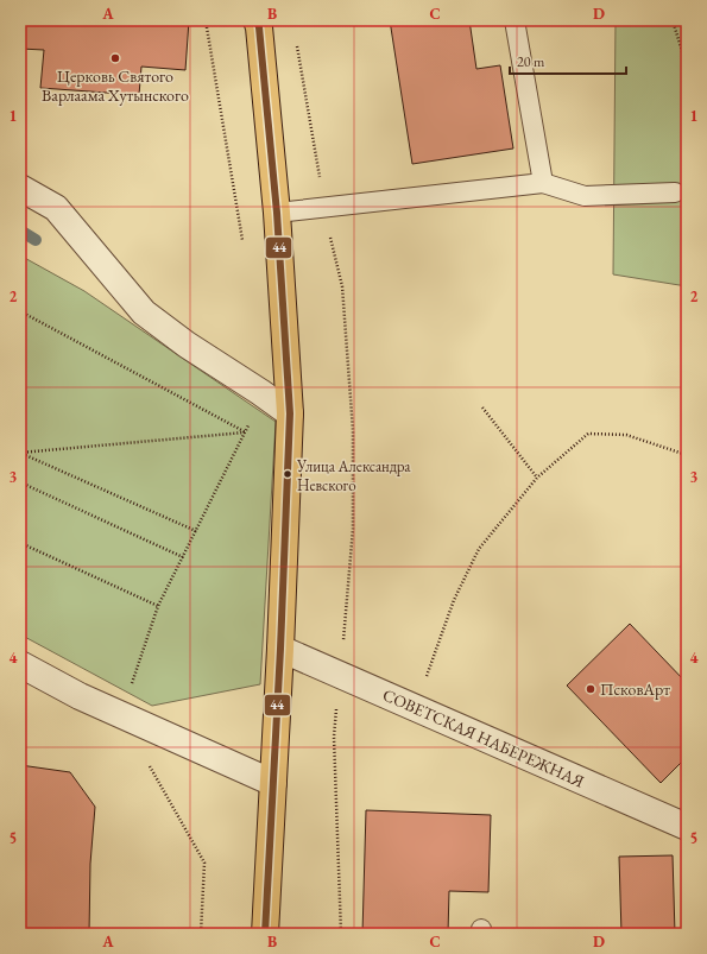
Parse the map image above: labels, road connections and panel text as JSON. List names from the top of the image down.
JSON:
{
  "streets": {
    "street": ["СОВЕТСКАЯ НАБЕРЕЖНАЯ"]
  },
  "places": ["Церковь Святого Варлаама Хутынского", "Улица Александра Невского", "ПсковАрт"],
  "lines": ["transit line 44"],
  "scale_bar": "20 m",
  "grid": {
    "columns": [
      "A",
      "B",
      "C",
      "D"
    ],
    "rows": [
      "1",
      "2",
      "3",
      "4",
      "5"
    ]
  }
}
